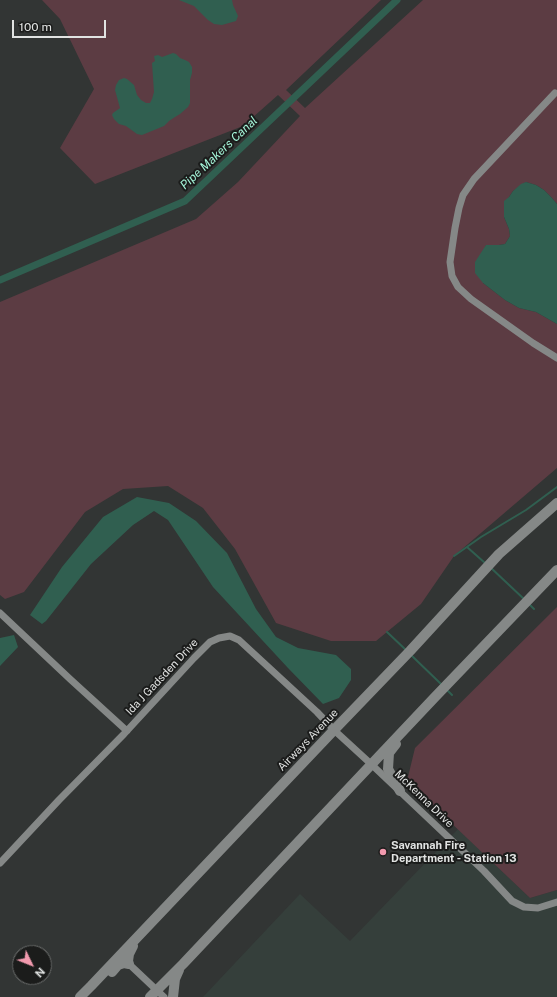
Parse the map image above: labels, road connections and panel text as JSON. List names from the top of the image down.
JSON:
{
  "streets": {
    "main road": ["Airways Avenue"],
    "street": ["Ida J Gadsden Drive", "McKenna Drive"]
  },
  "crossings": [
    ["Ida J Gadsden Drive", "Airways Avenue"],
    ["Ida J Gadsden Drive", "McKenna Drive"]
  ],
  "water": ["Pipe Makers Canal"],
  "places": ["Savannah Fire Department - Station 13"],
  "scale_bar": "100 m",
  "north": "bottom right"
}
